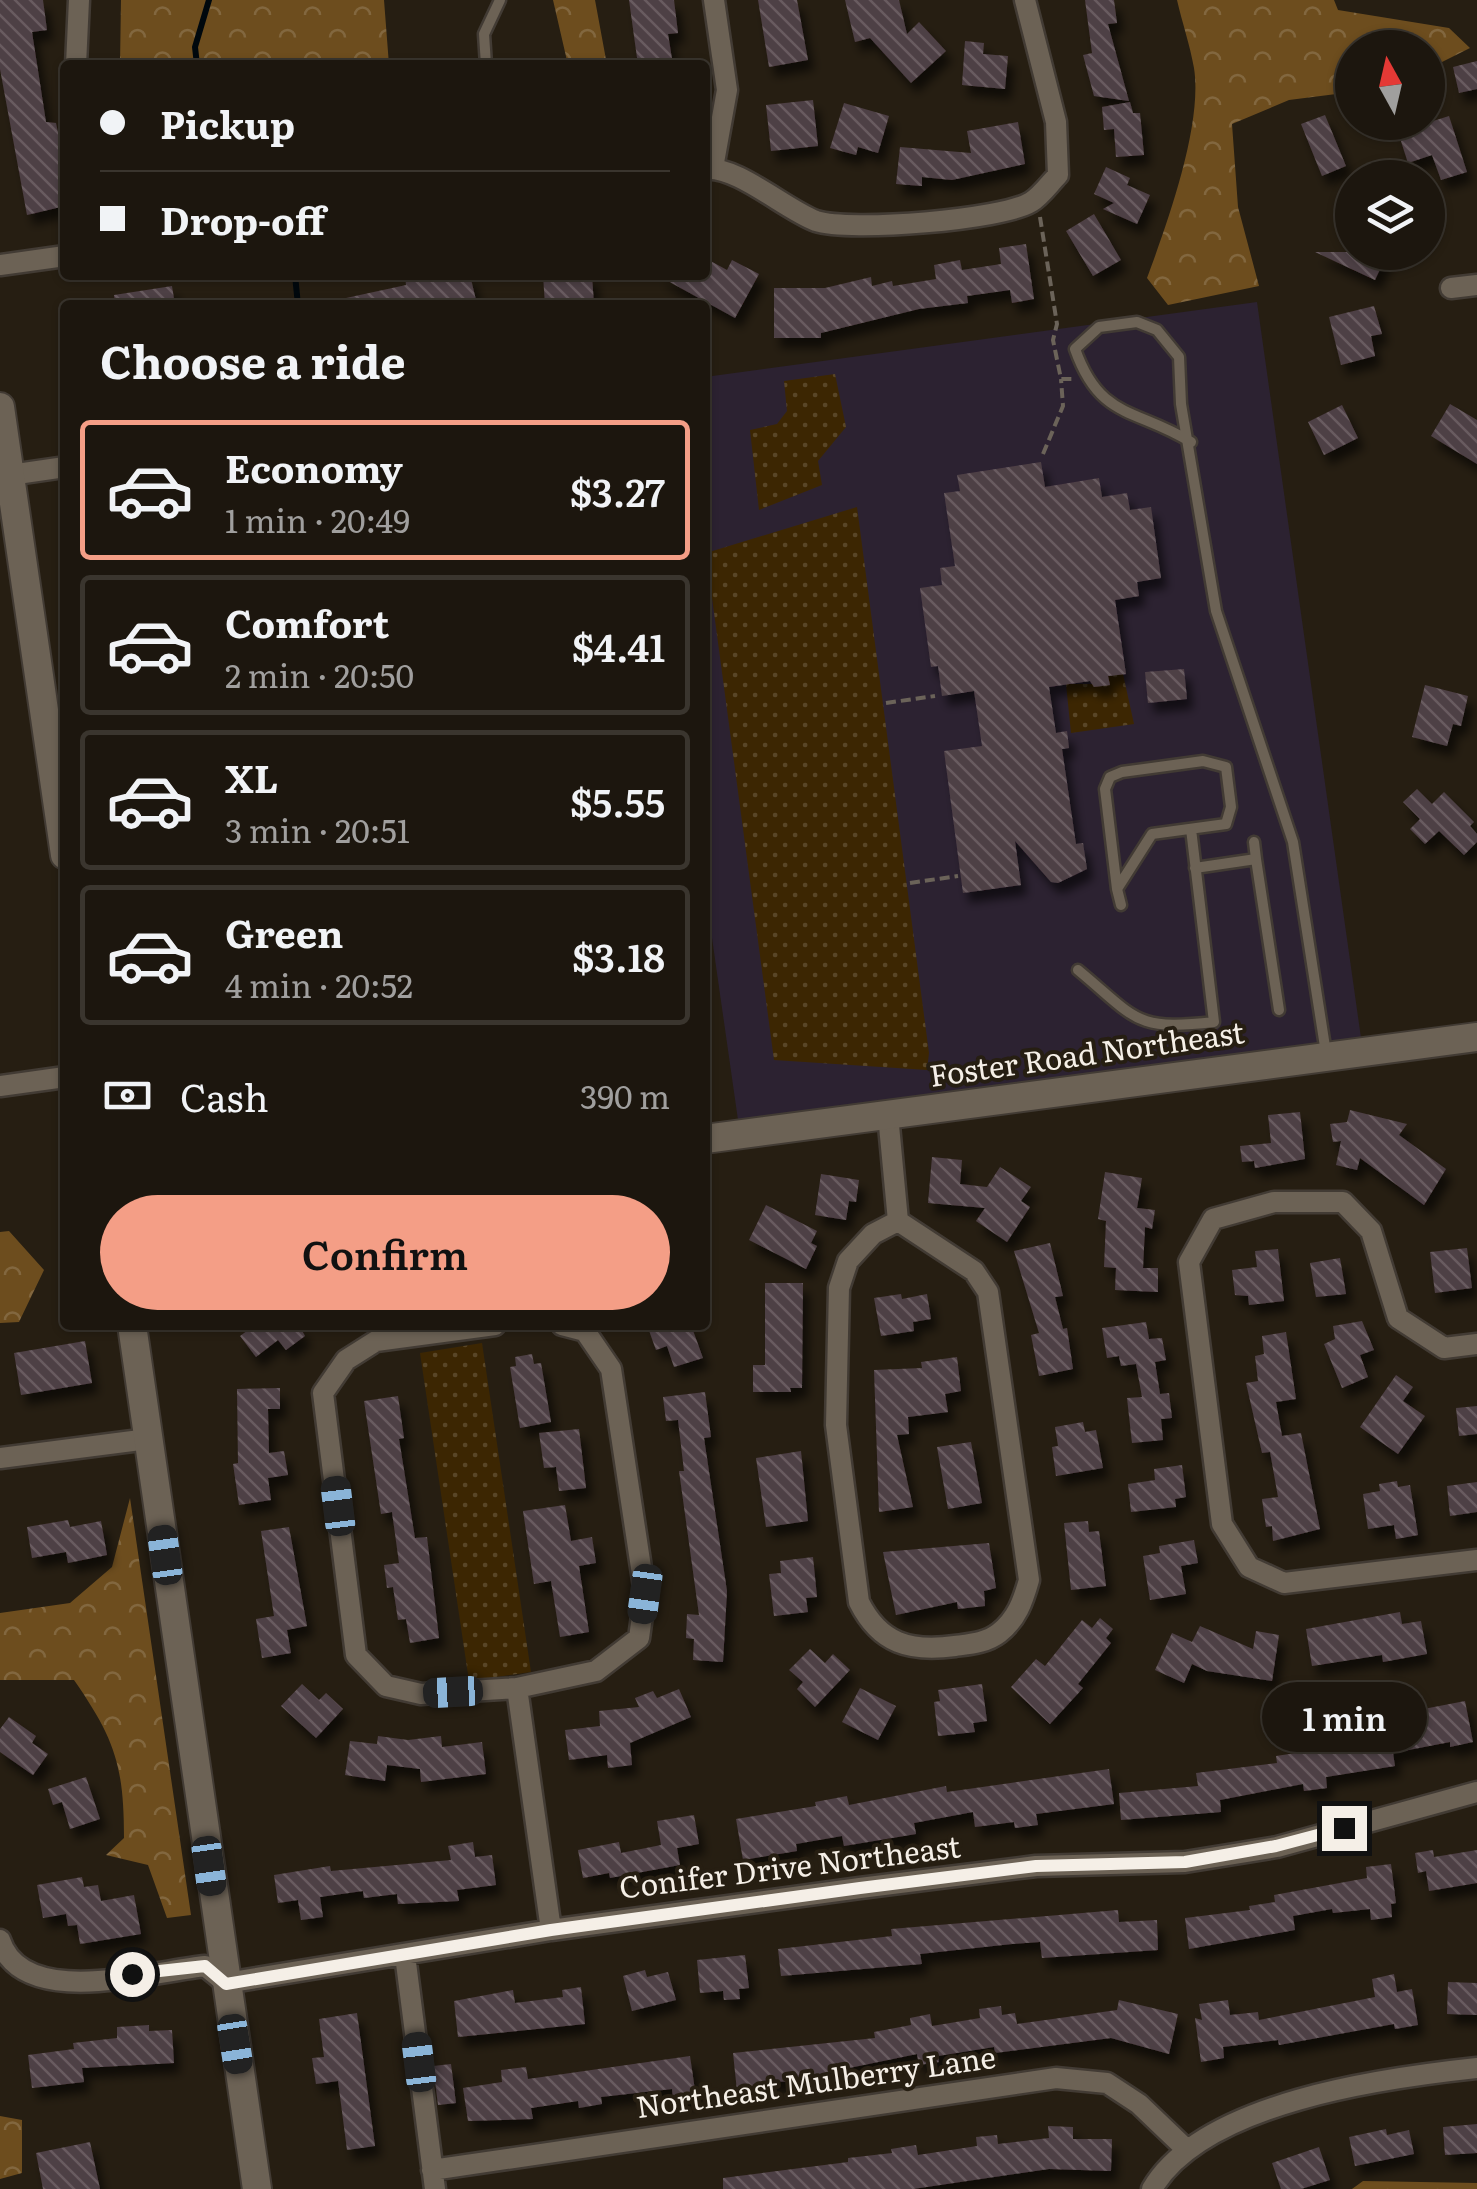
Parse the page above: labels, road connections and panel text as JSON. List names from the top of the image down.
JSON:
{
  "streets": {
    "main road": ["Foster Road Northeast"],
    "street": ["Conifer Drive Northeast", "Northeast Mulberry Lane"]
  },
  "north": "top",
  "page": {
    "banner": ["Pickup", "Drop-off"],
    "heading": "Choose a ride",
    "list": [
      {
        "name": "Economy",
        "note": "1 min · 20:49",
        "value": "$3.27"
      },
      {
        "name": "Comfort",
        "note": "2 min · 20:50",
        "value": "$4.41"
      },
      {
        "name": "XL",
        "note": "3 min · 20:51",
        "value": "$5.55"
      },
      {
        "name": "Green",
        "note": "4 min · 20:52",
        "value": "$3.18"
      }
    ],
    "pay": ["Cash", "390 m"],
    "buttons": "Confirm",
    "bubble": "1 min"
  }
}
